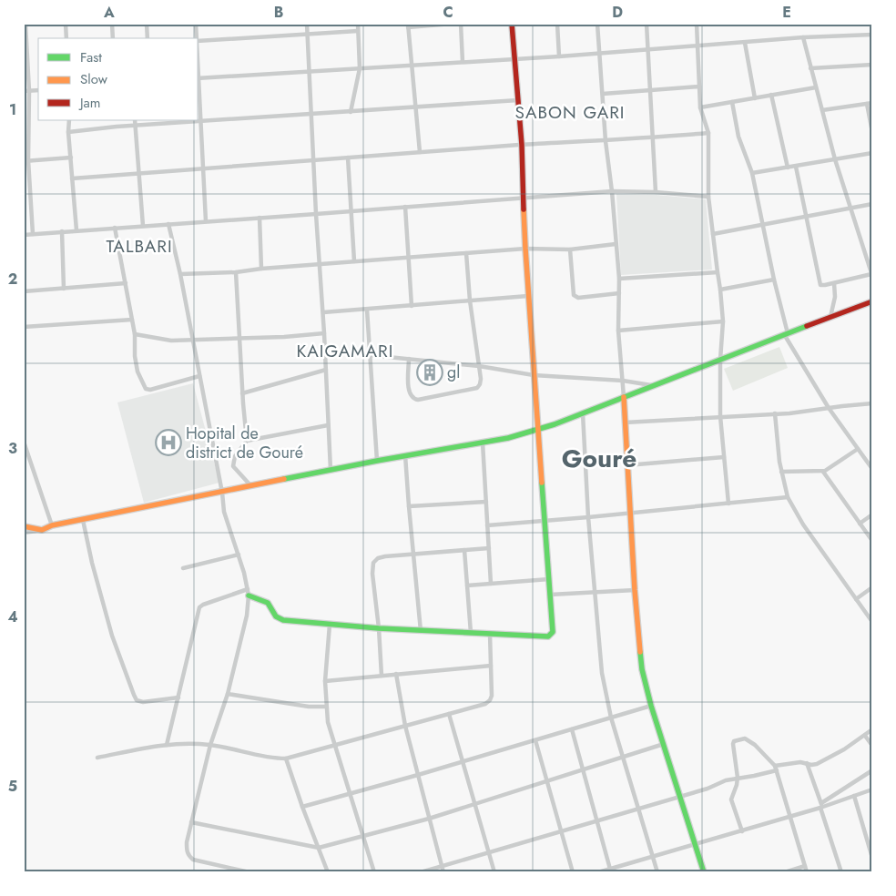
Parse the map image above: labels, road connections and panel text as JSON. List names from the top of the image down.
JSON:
{
  "districts": [
    "SABON GARI",
    "TALBARI",
    "KAIGAMARI",
    "Gouré"
  ],
  "places": {
    "building": ["gl"],
    "hospital": ["Hopital de district de Gouré"]
  },
  "legend": ["Fast", "Slow", "Jam"],
  "grid": {
    "columns": [
      "A",
      "B",
      "C",
      "D",
      "E"
    ],
    "rows": [
      "1",
      "2",
      "3",
      "4",
      "5"
    ]
  }
}
